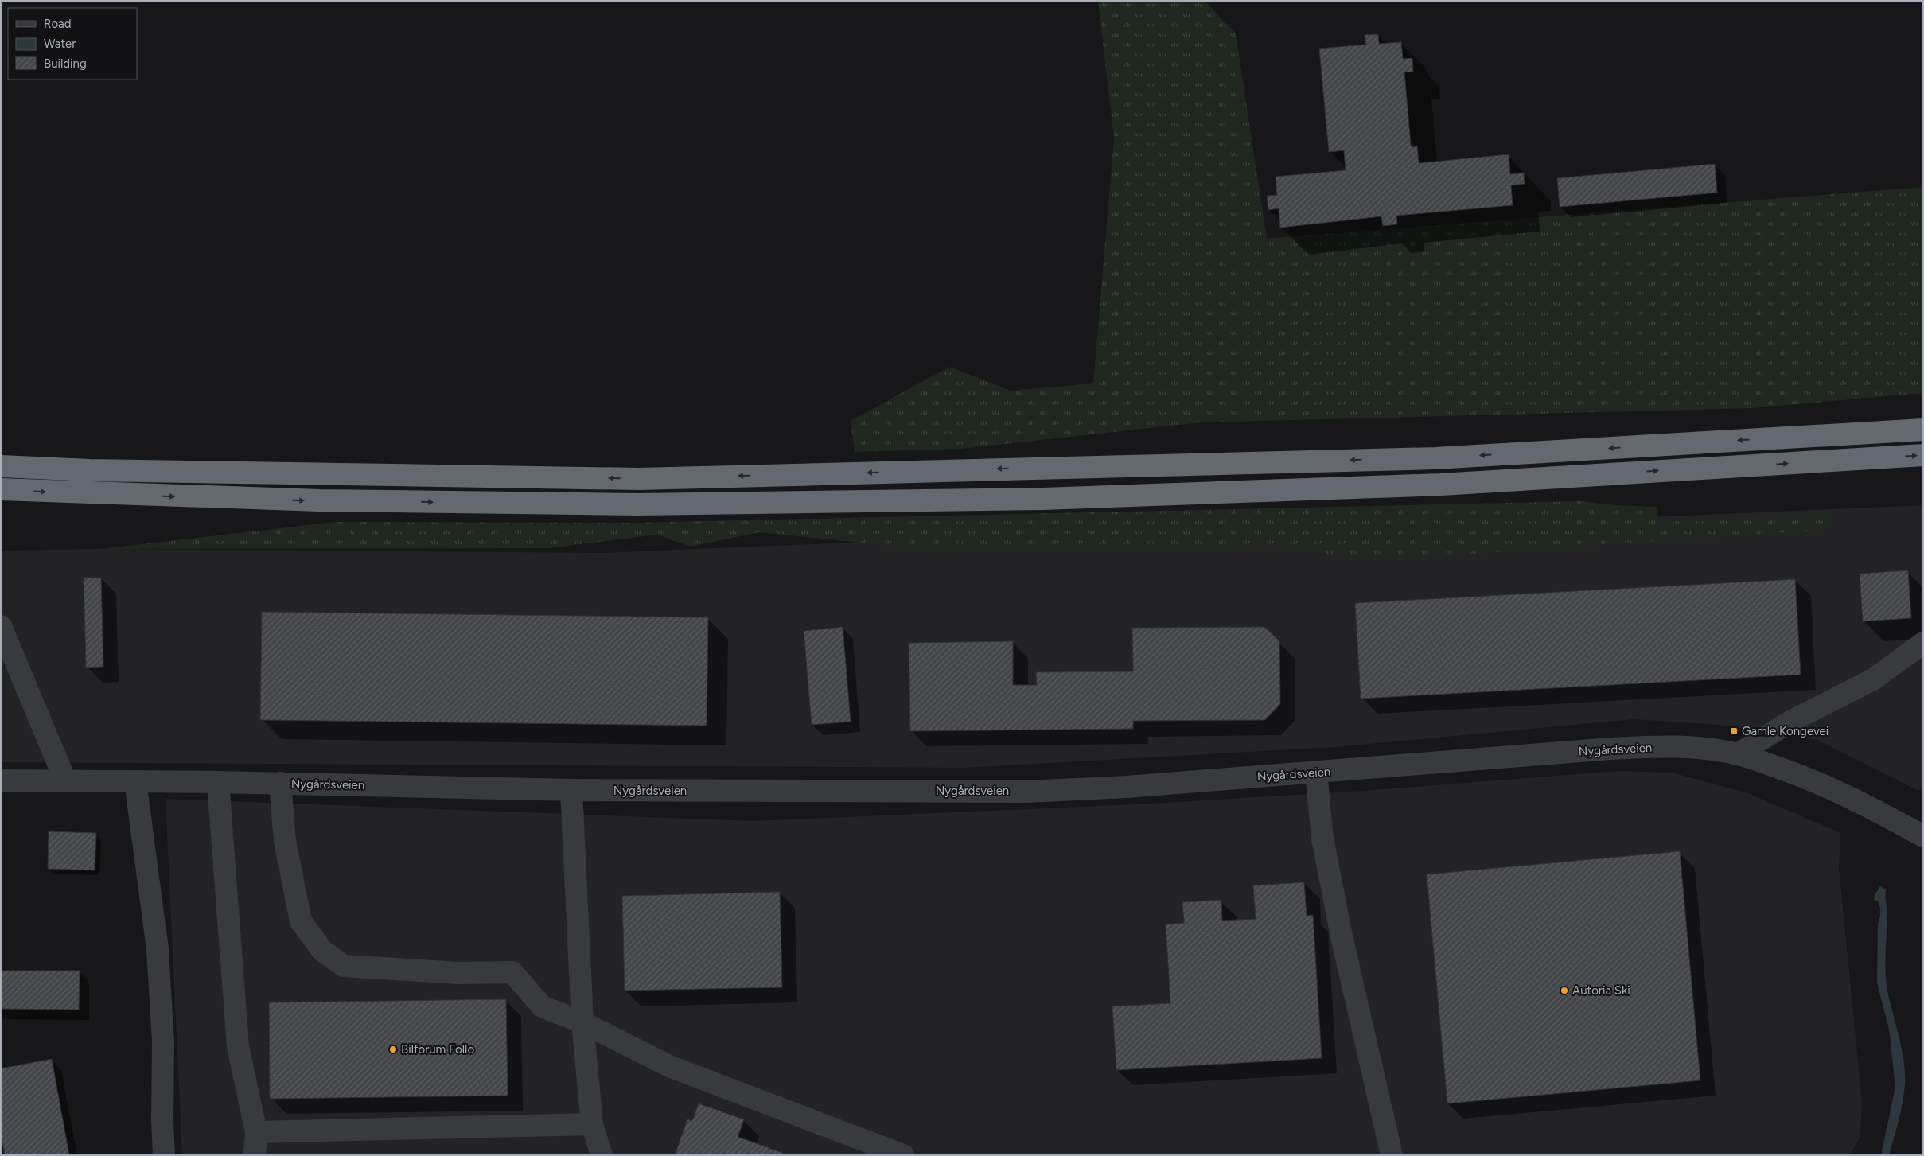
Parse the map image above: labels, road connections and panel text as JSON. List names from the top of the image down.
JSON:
{
  "streets": {
    "street": ["Nygårdsveien"]
  },
  "places": {
    "transit": ["Gamle Kongevei"],
    "other": ["Autoria Ski", "Bilforum Follo"]
  },
  "legend": ["Road", "Water", "Building"]
}
